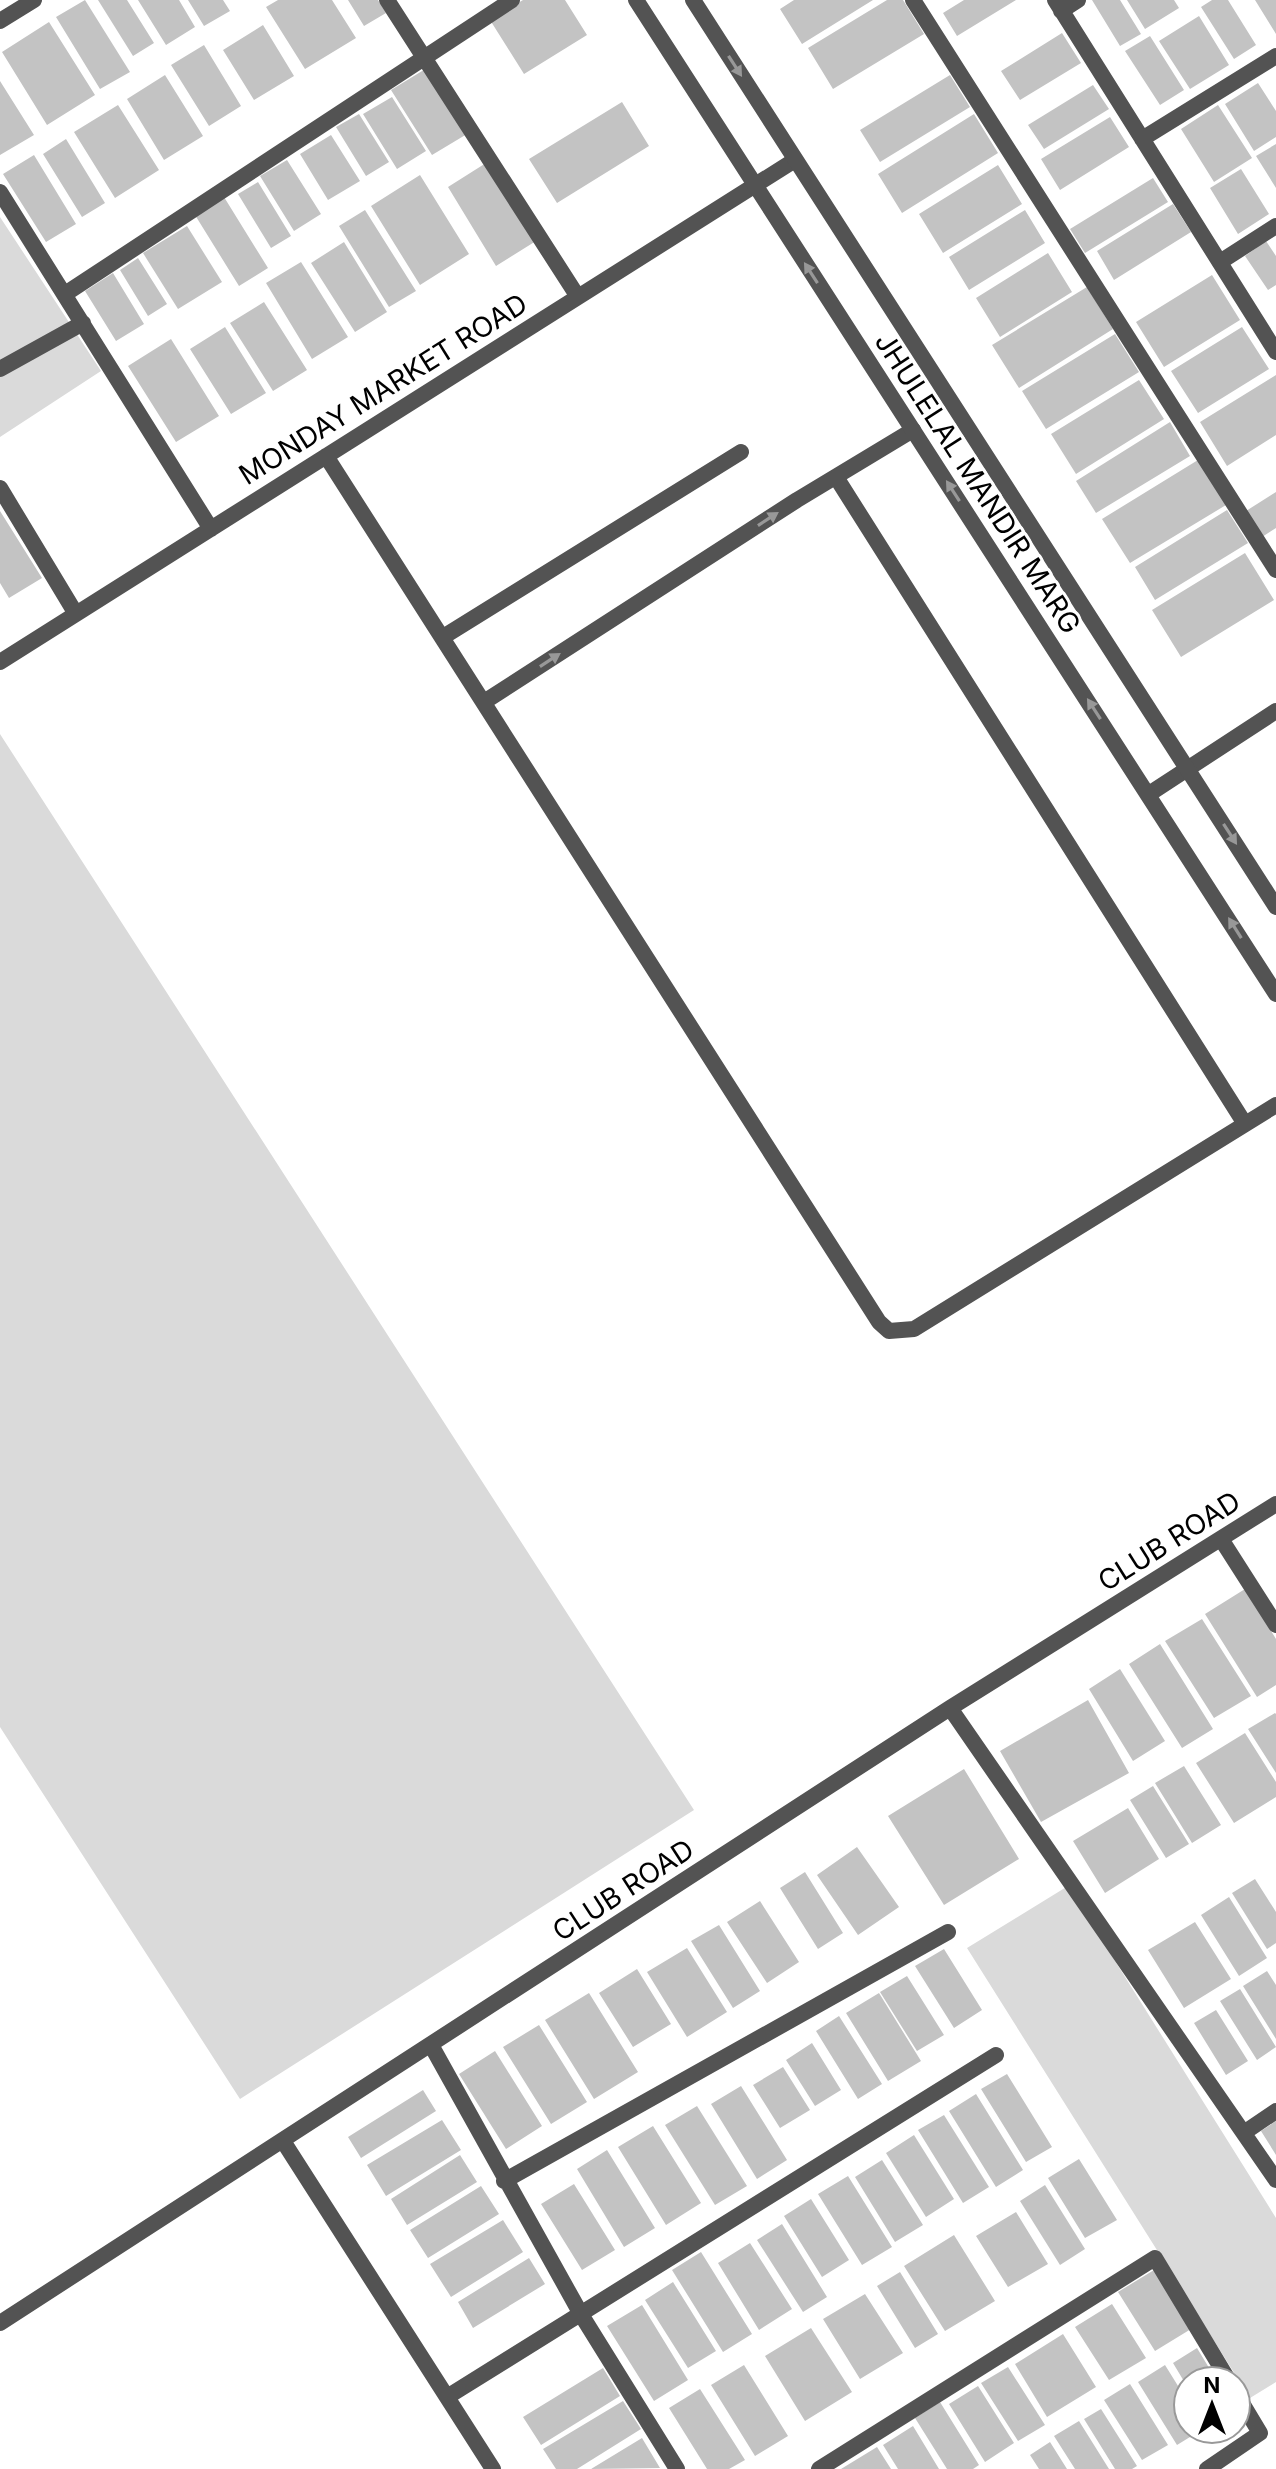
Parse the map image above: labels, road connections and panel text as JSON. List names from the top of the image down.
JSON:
{
  "streets": {
    "street": ["MONDAY MARKET ROAD", "JHULELAL MANDIR MARG", "CLUB ROAD"]
  },
  "crossings": [
    ["MONDAY MARKET ROAD", "JHULELAL MANDIR MARG"]
  ],
  "north": "top"
}
